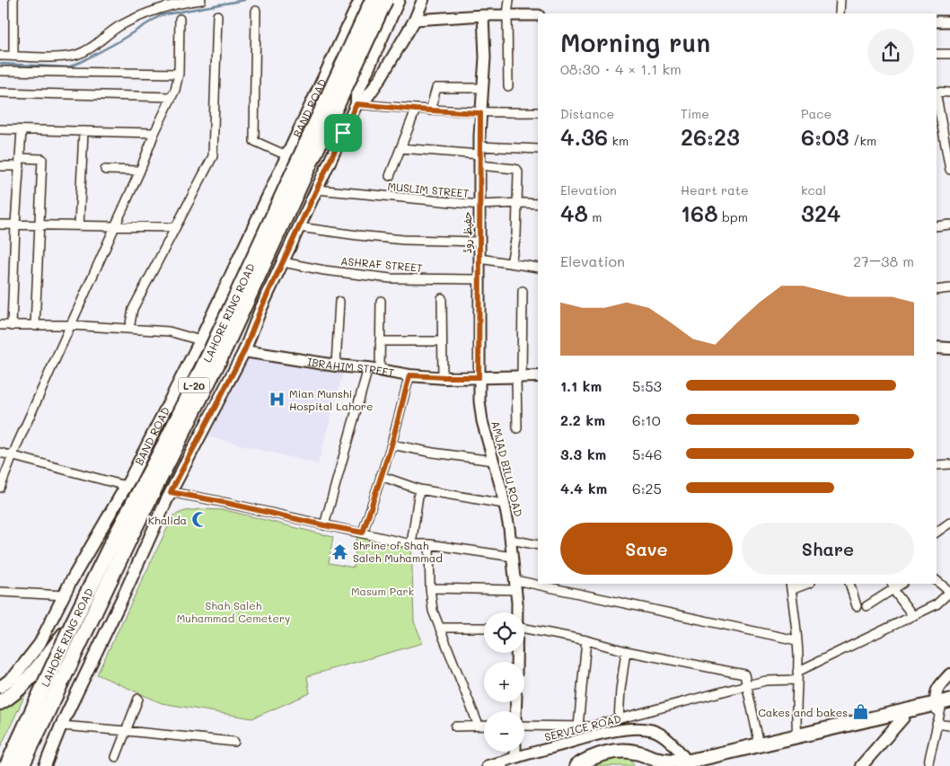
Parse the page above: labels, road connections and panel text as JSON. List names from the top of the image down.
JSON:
{
  "streets": {
    "highway": ["LAHORE RING ROAD", "L-20"],
    "main road": ["BAND ROAD", "IBRAHIM STREET"],
    "street": [
      "MUSLIM STREET",
      "حفیظ روڈ",
      "ASHRAF STREET",
      "AMJAD BILU ROAD",
      "SERVICE ROAD"
    ]
  },
  "crossings": [
    ["MUSLIM STREET", "حفیظ روڈ"],
    ["حفیظ روڈ", "ASHRAF STREET"],
    ["حفیظ روڈ", "IBRAHIM STREET"],
    ["حفیظ روڈ", "AMJAD BILU ROAD"],
    ["IBRAHIM STREET", "AMJAD BILU ROAD"]
  ],
  "parks": ["Masum Park", "Shah Saleh Muhammad Cemetery"],
  "places": {
    "hospital": ["Mian Munshi Hospital Lahore"],
    "mosque": ["Khalida"],
    "temple": ["Shrine of Shah Saleh Muhammad"],
    "shop": ["Cakes and bakes"]
  },
  "page": {
    "heading": ["Morning run", "08:30 · 4 × 1.1 km"],
    "stats": [
      ["Distance", "4.36 km"],
      ["Time", "26:23"],
      ["Pace", "6:03 /km"],
      ["Elevation", "48 m"],
      ["Heart rate", "168 bpm"],
      ["kcal", "324"]
    ],
    "chart": ["Elevation", "27–38 m"],
    "list": [
      {
        "name": "1.1 km",
        "note": "5:53"
      },
      {
        "name": "2.2 km",
        "note": "6:10"
      },
      {
        "name": "3.3 km",
        "note": "5:46"
      },
      {
        "name": "4.4 km",
        "note": "6:25"
      }
    ],
    "buttons": ["Save", "Share"],
    "map_buttons": ["+", "−"]
  }
}
